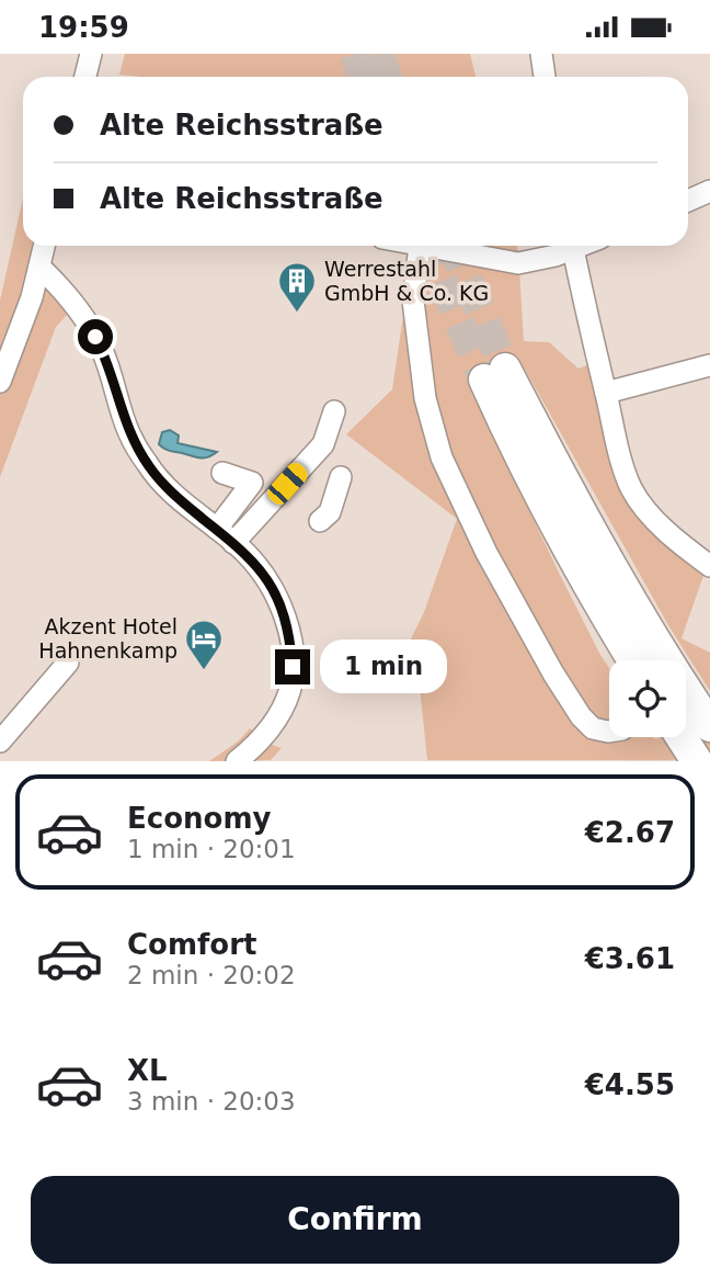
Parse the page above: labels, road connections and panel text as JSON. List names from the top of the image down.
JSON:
{
  "places": {
    "building": ["Werrestahl GmbH & Co. KG"],
    "hotel": ["Akzent Hotel Hahnenkamp"]
  },
  "page": {
    "status": "19:59",
    "banner": ["Alte Reichsstraße", "Alte Reichsstraße"],
    "bubble": "1 min",
    "list": [
      {
        "name": "Economy",
        "note": "1 min · 20:01",
        "value": "€2.67"
      },
      {
        "name": "Comfort",
        "note": "2 min · 20:02",
        "value": "€3.61"
      },
      {
        "name": "XL",
        "note": "3 min · 20:03",
        "value": "€4.55"
      }
    ],
    "buttons": "Confirm"
  }
}
